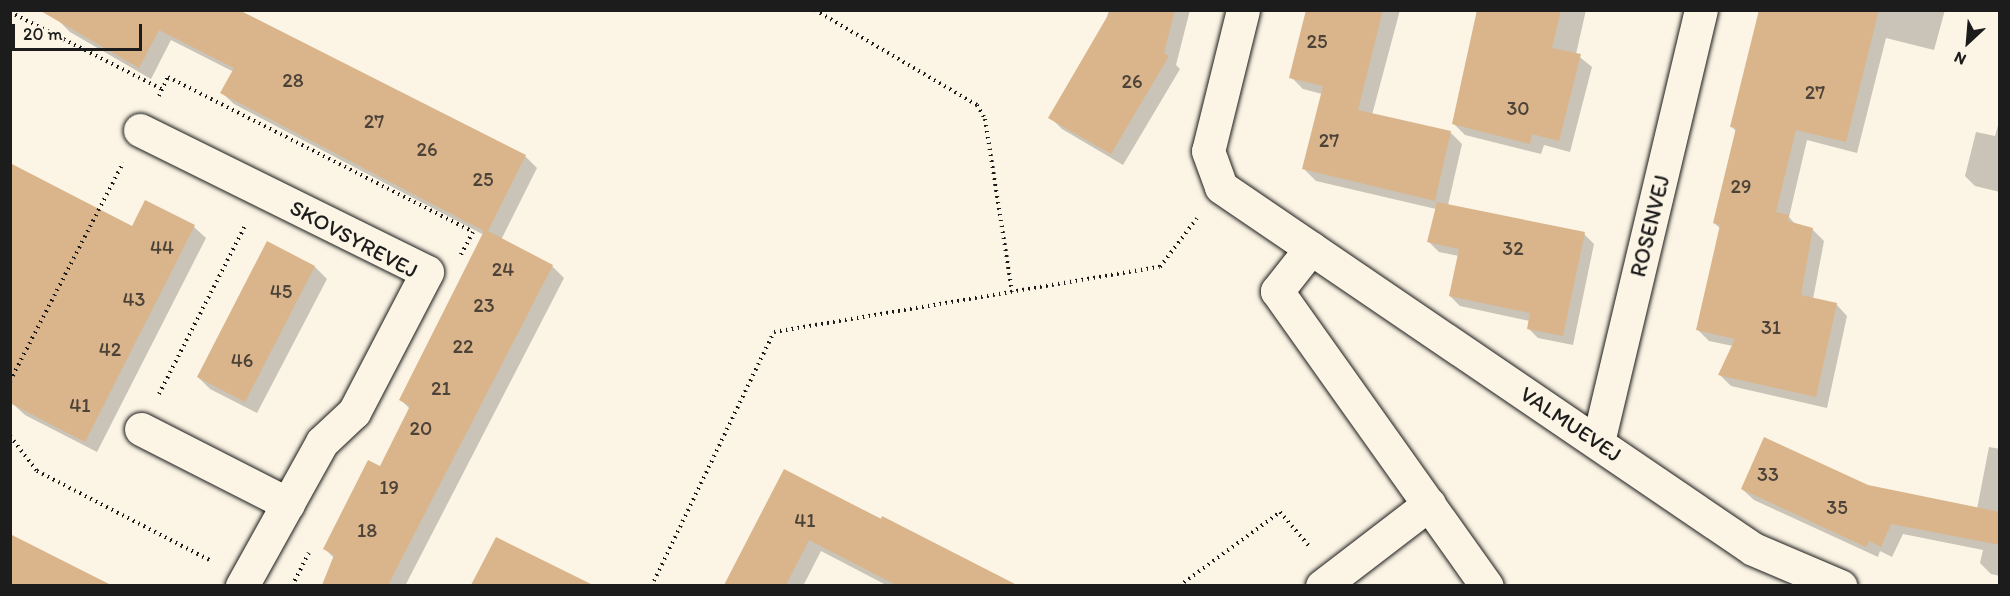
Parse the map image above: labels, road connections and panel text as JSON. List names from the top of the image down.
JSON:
{
  "streets": {
    "street": ["ROSENVEJ", "SKOVSYREVEJ", "VALMUEVEJ"]
  },
  "crossings": [
    ["ROSENVEJ", "VALMUEVEJ"]
  ],
  "house_numbers": [
    "25",
    "28",
    "26",
    "27",
    "30",
    "27",
    "27",
    "26",
    "25",
    "29",
    "44",
    "32",
    "24",
    "45",
    "43",
    "23",
    "31",
    "22",
    "42",
    "46",
    "21",
    "41",
    "20",
    "33",
    "19",
    "35",
    "41",
    "18"
  ],
  "scale_bar": "20 m",
  "north": "bottom left"
}
